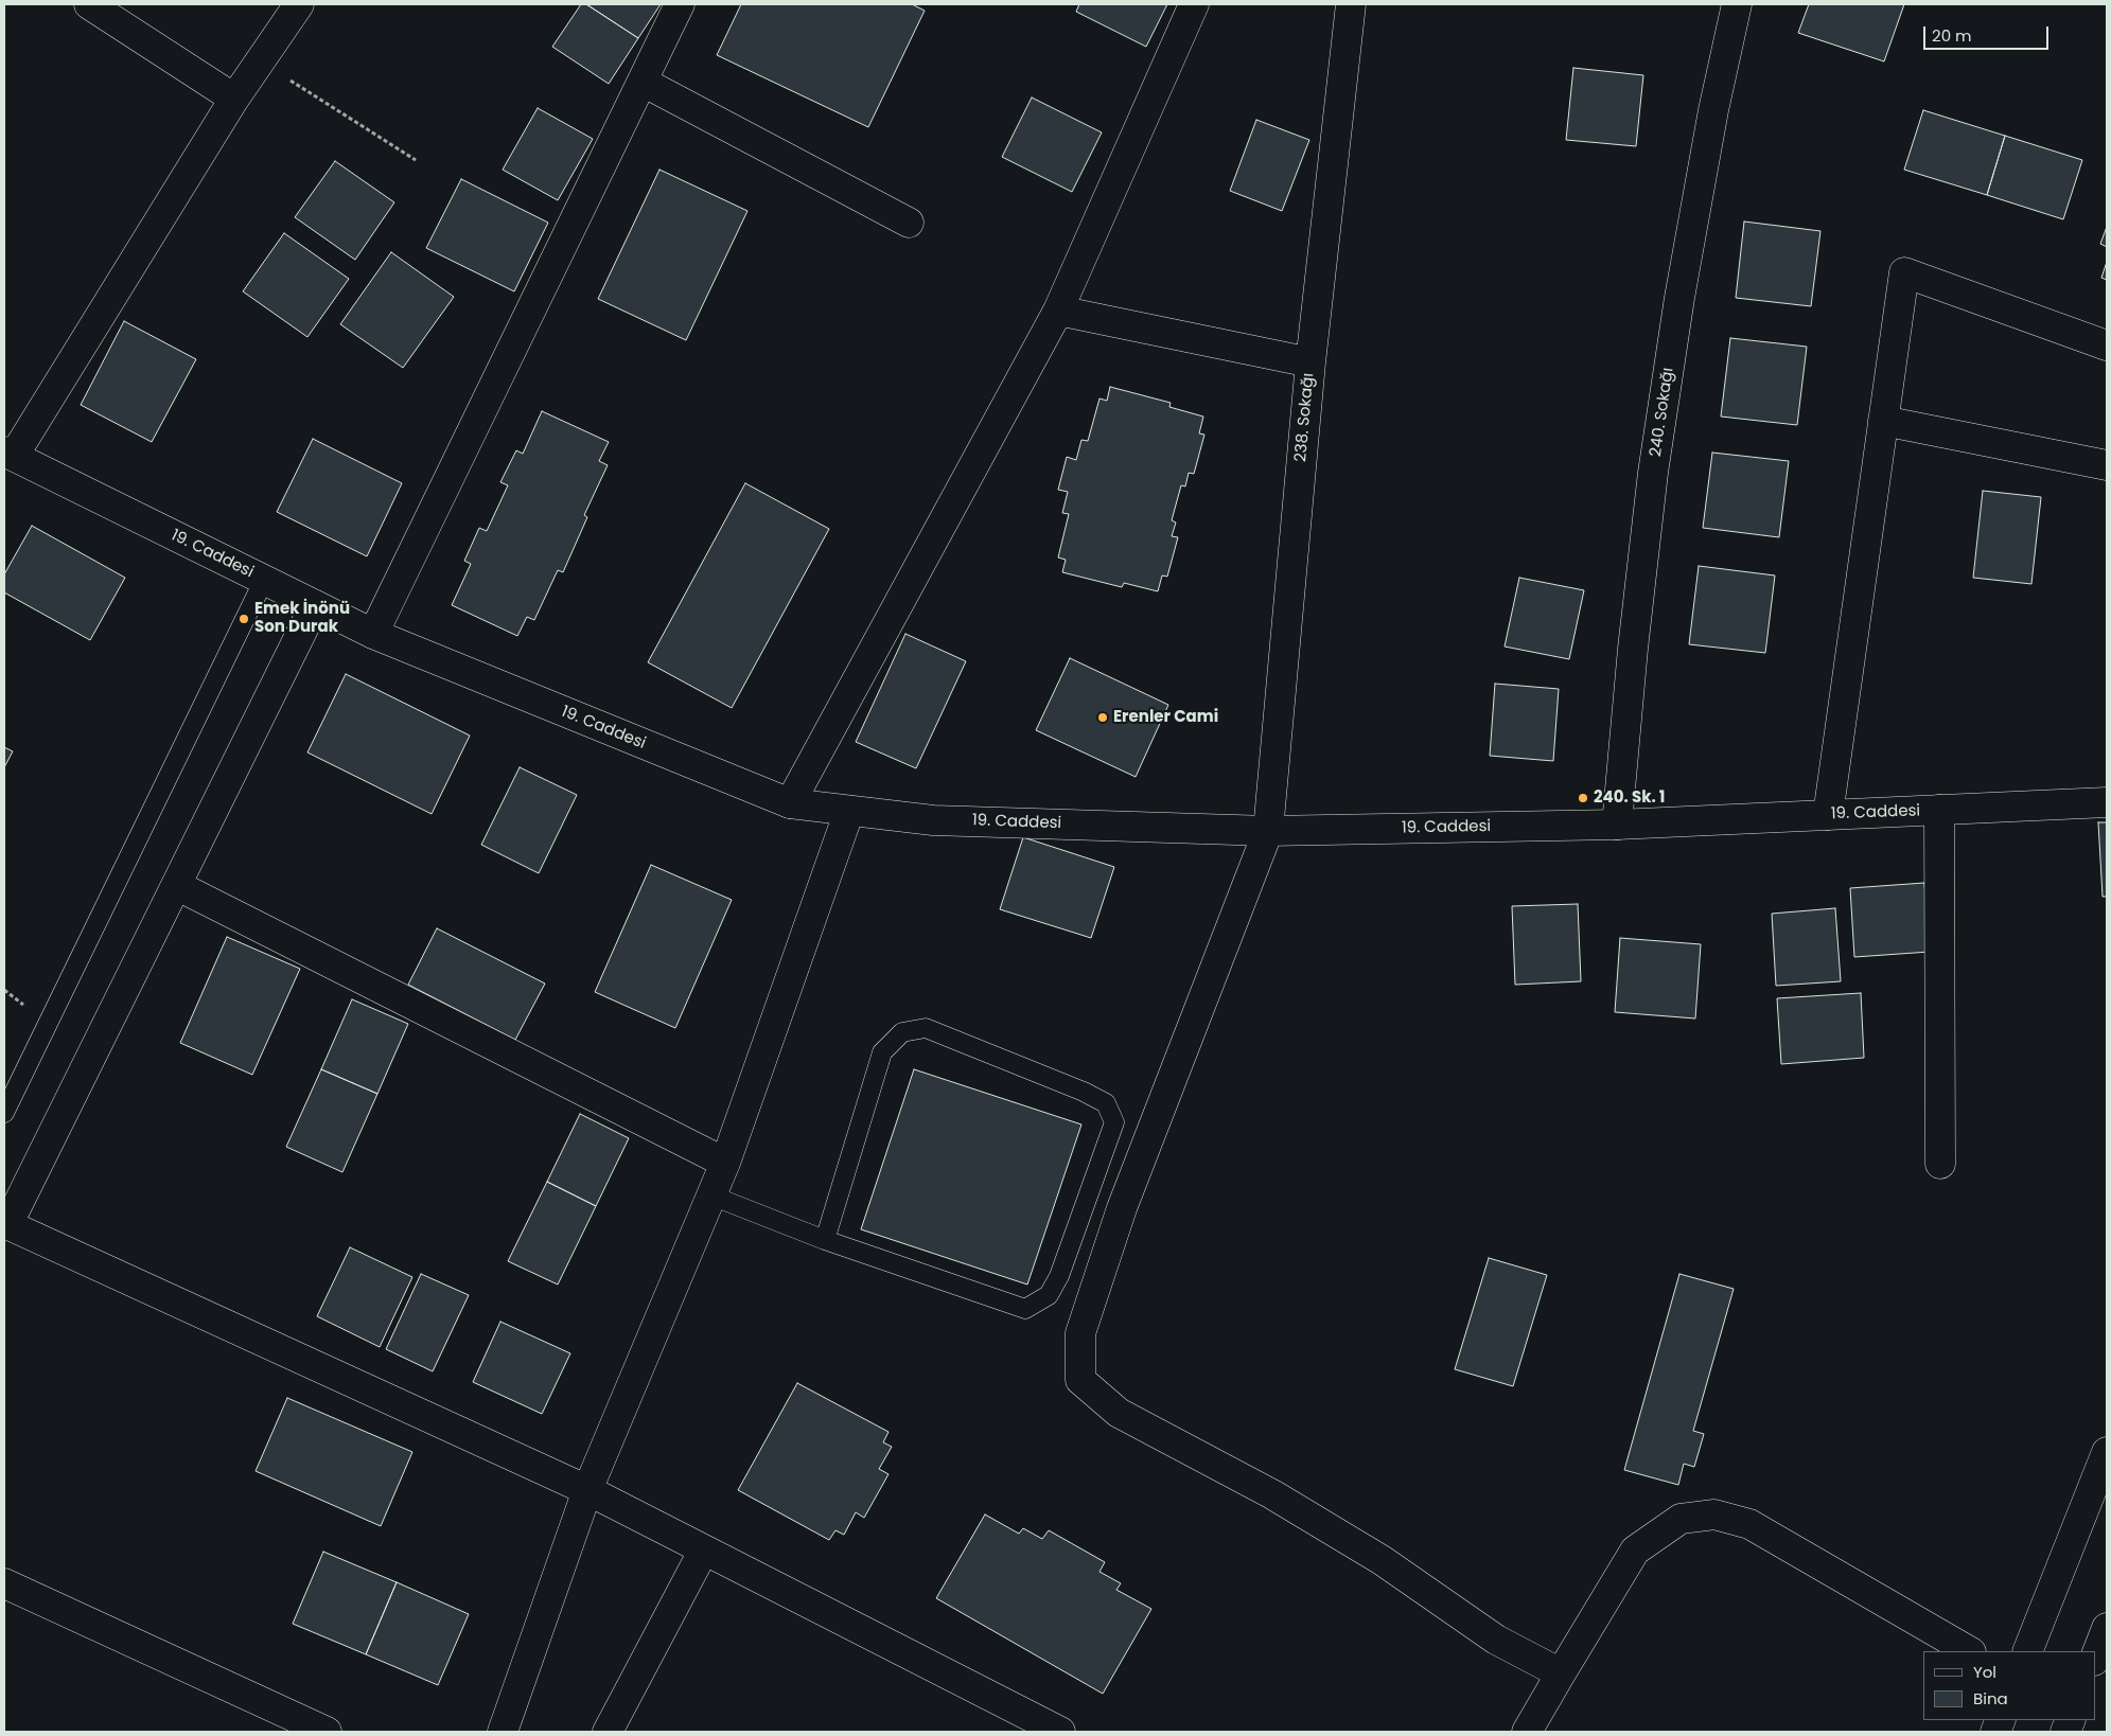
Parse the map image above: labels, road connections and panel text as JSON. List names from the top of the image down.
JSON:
{
  "streets": {
    "main road": ["240. Sokağı", "238. Sokağı", "19. Caddesi"]
  },
  "crossings": [
    ["240. Sokağı", "19. Caddesi"],
    ["238. Sokağı", "19. Caddesi"]
  ],
  "places": ["Emek İnönü Son Durak", "Erenler Cami", "240. Sk. 1"],
  "legend": ["Yol", "Bina"],
  "scale_bar": "20 m"
}
